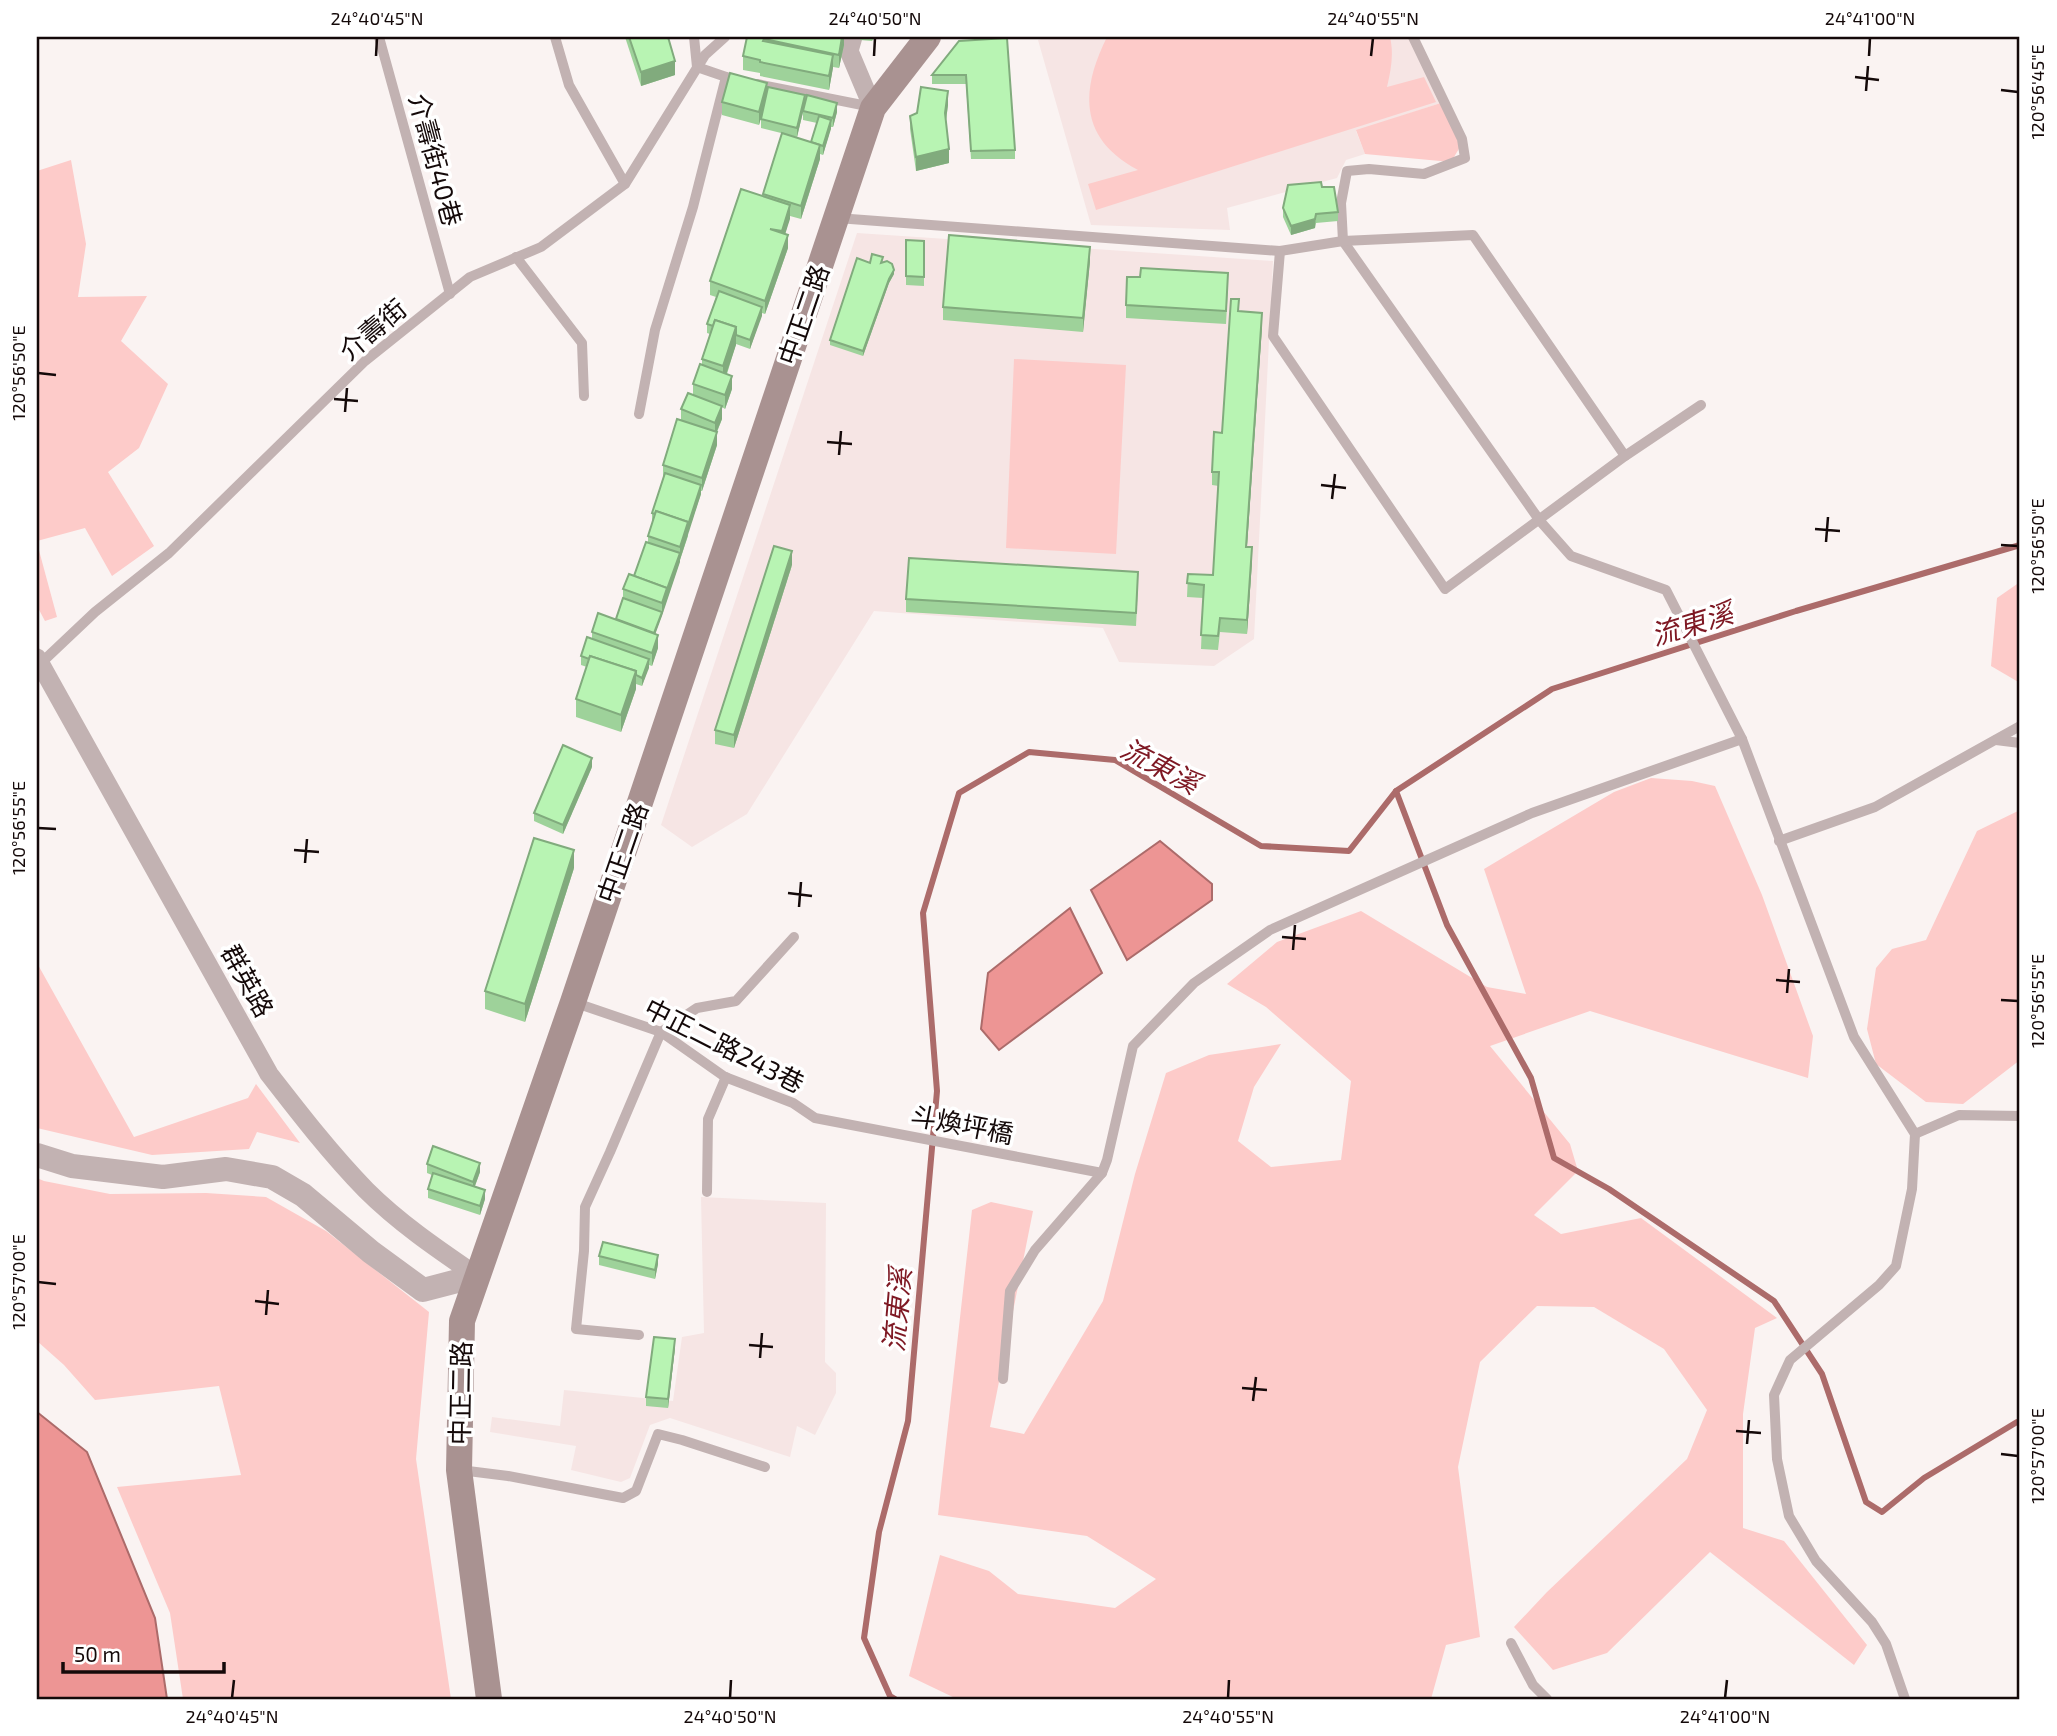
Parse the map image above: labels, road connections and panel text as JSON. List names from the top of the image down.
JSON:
{
  "streets": {
    "main road": ["中正二路"],
    "street": ["群英路"],
    "lane": [
      "介壽街40巷",
      "介壽街",
      "中正二路243巷",
      "斗煥坪橋"
    ]
  },
  "crossings": [
    ["介壽街40巷", "介壽街"],
    ["中正二路", "群英路"],
    ["中正二路", "中正二路243巷"],
    ["介壽街", "群英路"],
    ["中正二路243巷", "斗煥坪橋"]
  ],
  "water": ["流東溪"],
  "scale_bar": "50 m",
  "coordinates": [
    "24°40'45\"N",
    "24°40'50\"N",
    "24°40'55\"N",
    "24°41'00\"N",
    "120°56'45\"E",
    "120°56'50\"E",
    "120°56'55\"E",
    "120°57'00\"E"
  ]
}
